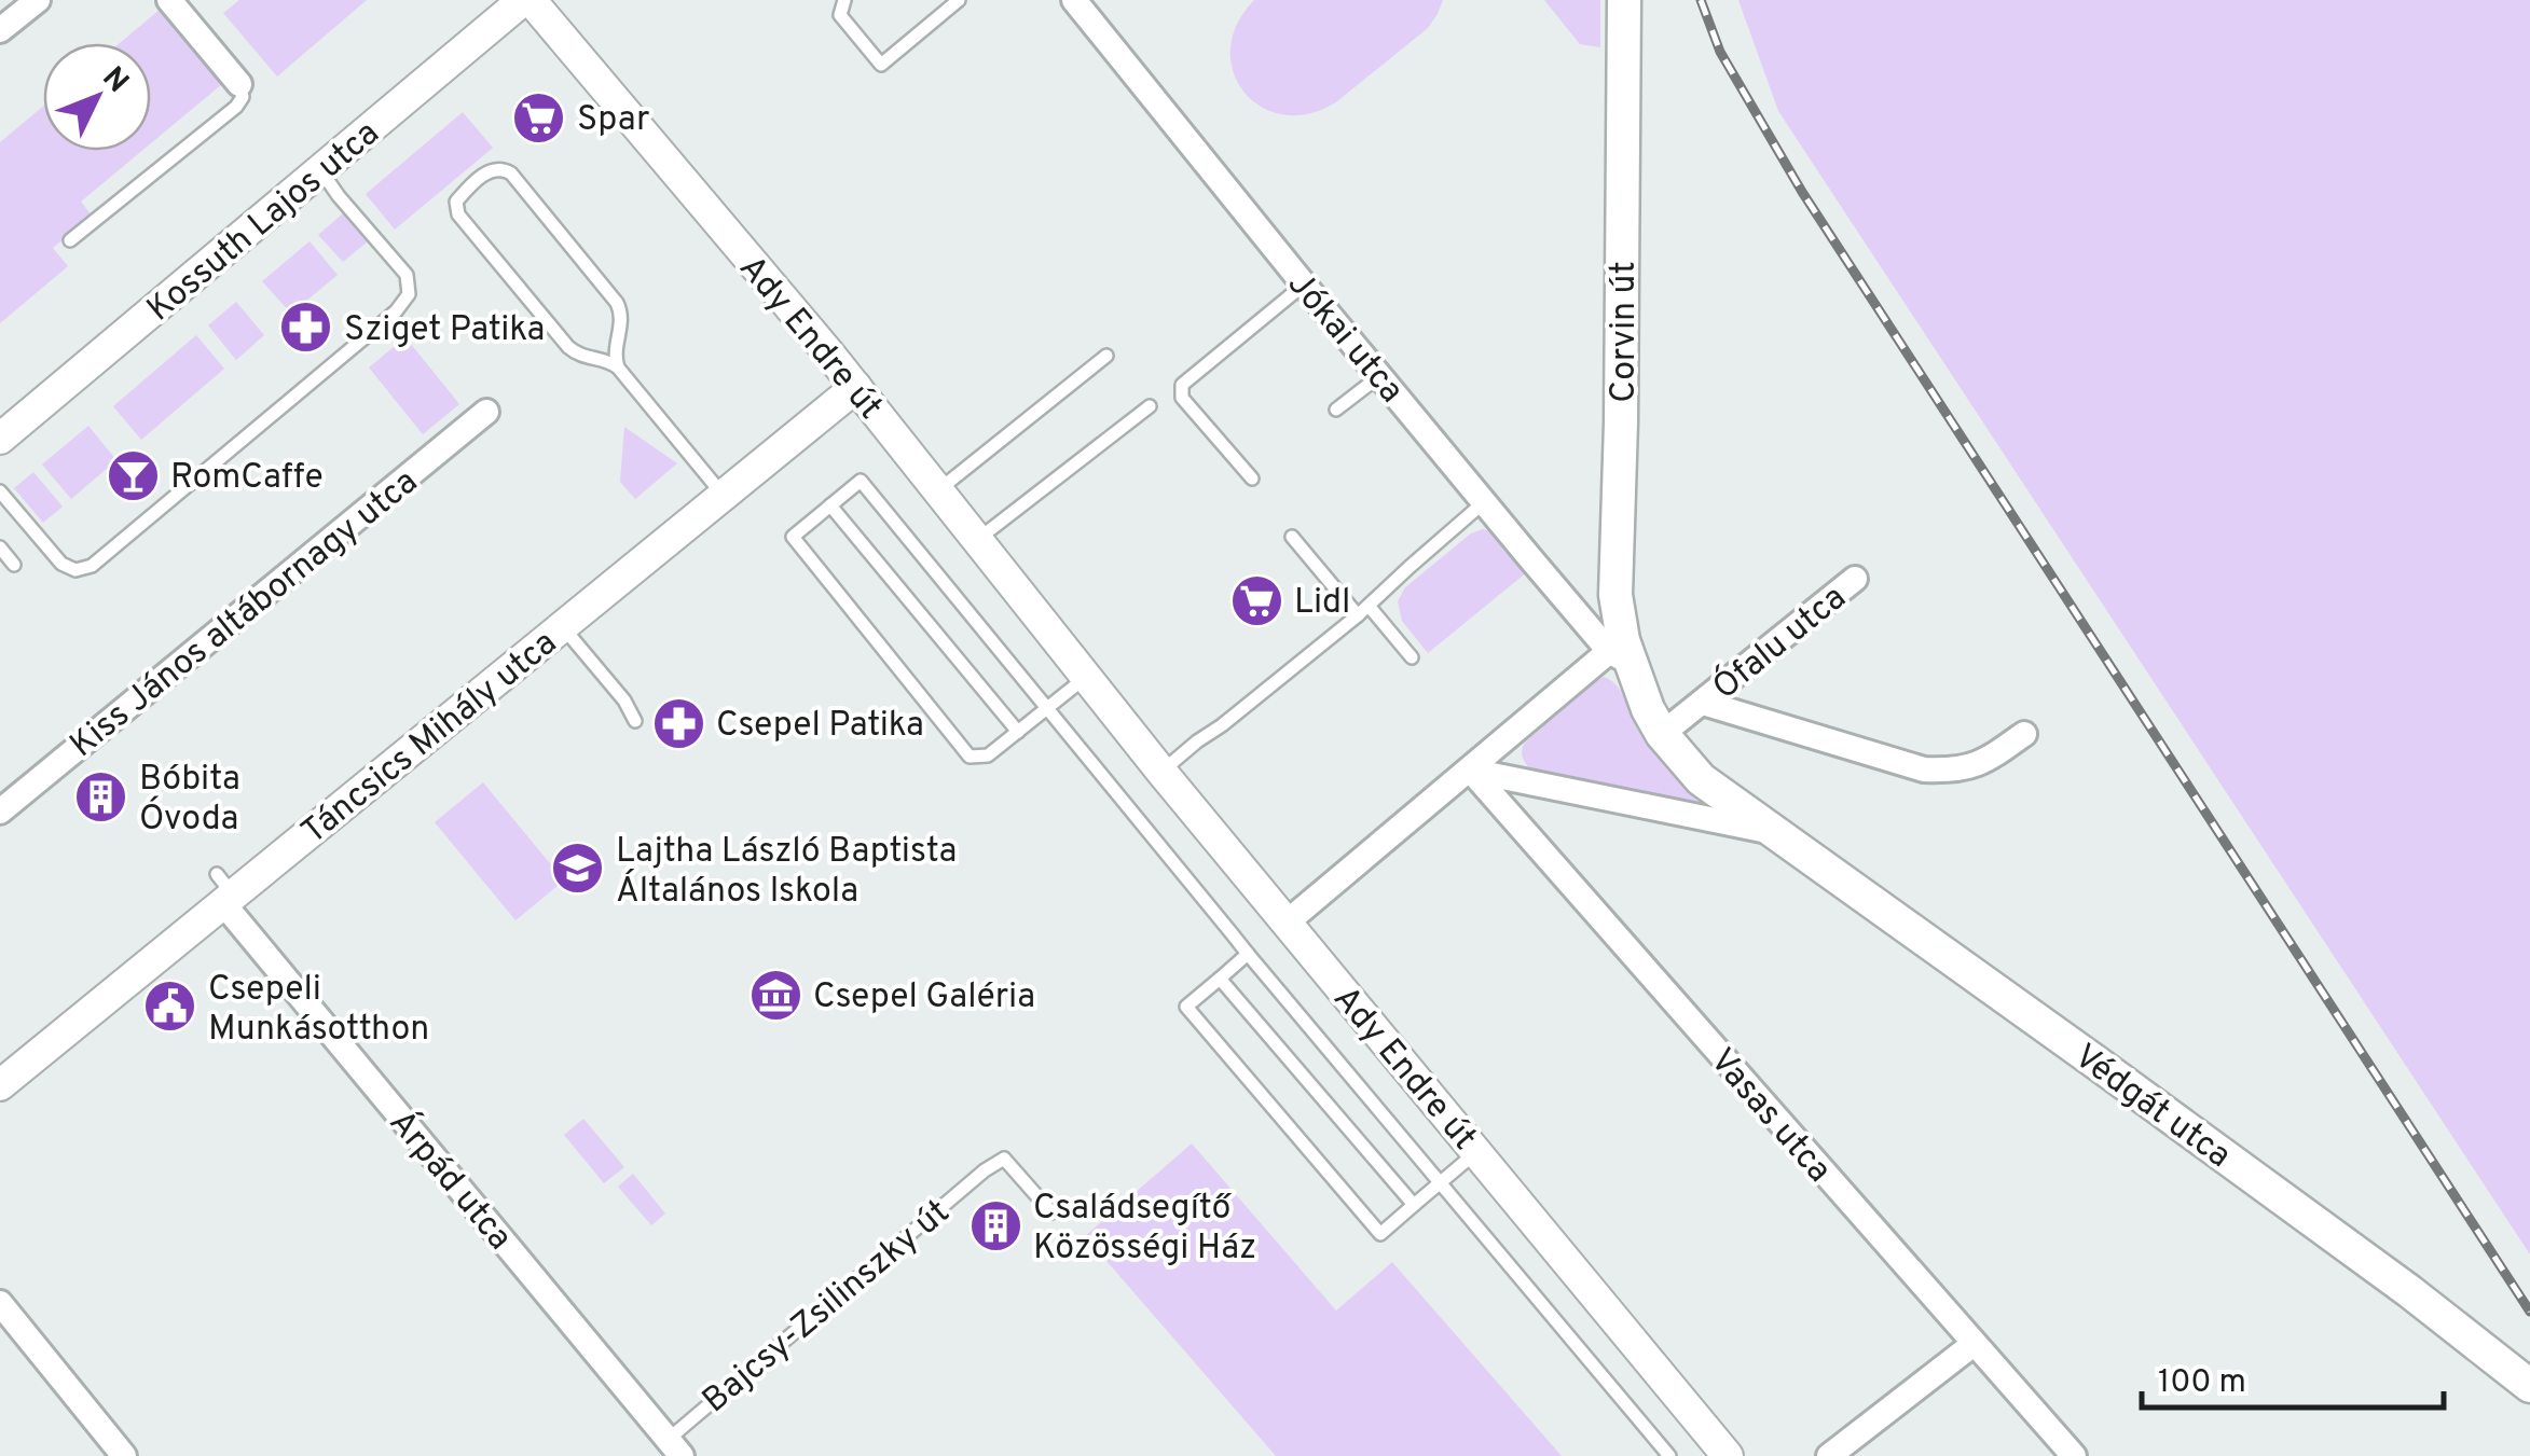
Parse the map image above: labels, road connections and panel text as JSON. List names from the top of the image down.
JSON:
{
  "streets": {
    "main road": ["Corvin út", "Védgát utca"],
    "street": [
      "Kossuth Lajos utca",
      "Ady Endre út",
      "Jókai utca",
      "Kiss János altábornagy utca",
      "Ófalu utca",
      "Táncsics Mihály utca",
      "Vasas utca",
      "Árpád utca"
    ],
    "lane": ["Bajcsy-Zsilinszky út"]
  },
  "crossings": [
    ["Kossuth Lajos utca", "Ady Endre út"],
    ["Corvin út", "Jókai utca"],
    ["Corvin út", "Védgát utca"],
    ["Ady Endre út", "Táncsics Mihály utca"],
    ["Jókai utca", "Védgát utca"],
    ["Ófalu utca", "Védgát utca"],
    ["Táncsics Mihály utca", "Árpád utca"],
    ["Védgát utca", "Vasas utca"],
    ["Árpád utca", "Bajcsy-Zsilinszky út"]
  ],
  "places": {
    "supermarket": ["Spar", "Lidl"],
    "pharmacy": ["Sziget Patika", "Csepel Patika"],
    "bar": ["RomCaffe"],
    "building": ["Bóbita Óvoda", "Családsegítő Közösségi Ház"],
    "school or university": ["Lajtha László Baptista Általános Iskola"],
    "museum": ["Csepel Galéria"],
    "public building": ["Csepeli Munkásotthon"]
  },
  "scale_bar": "100 m",
  "north": "top right"
}
